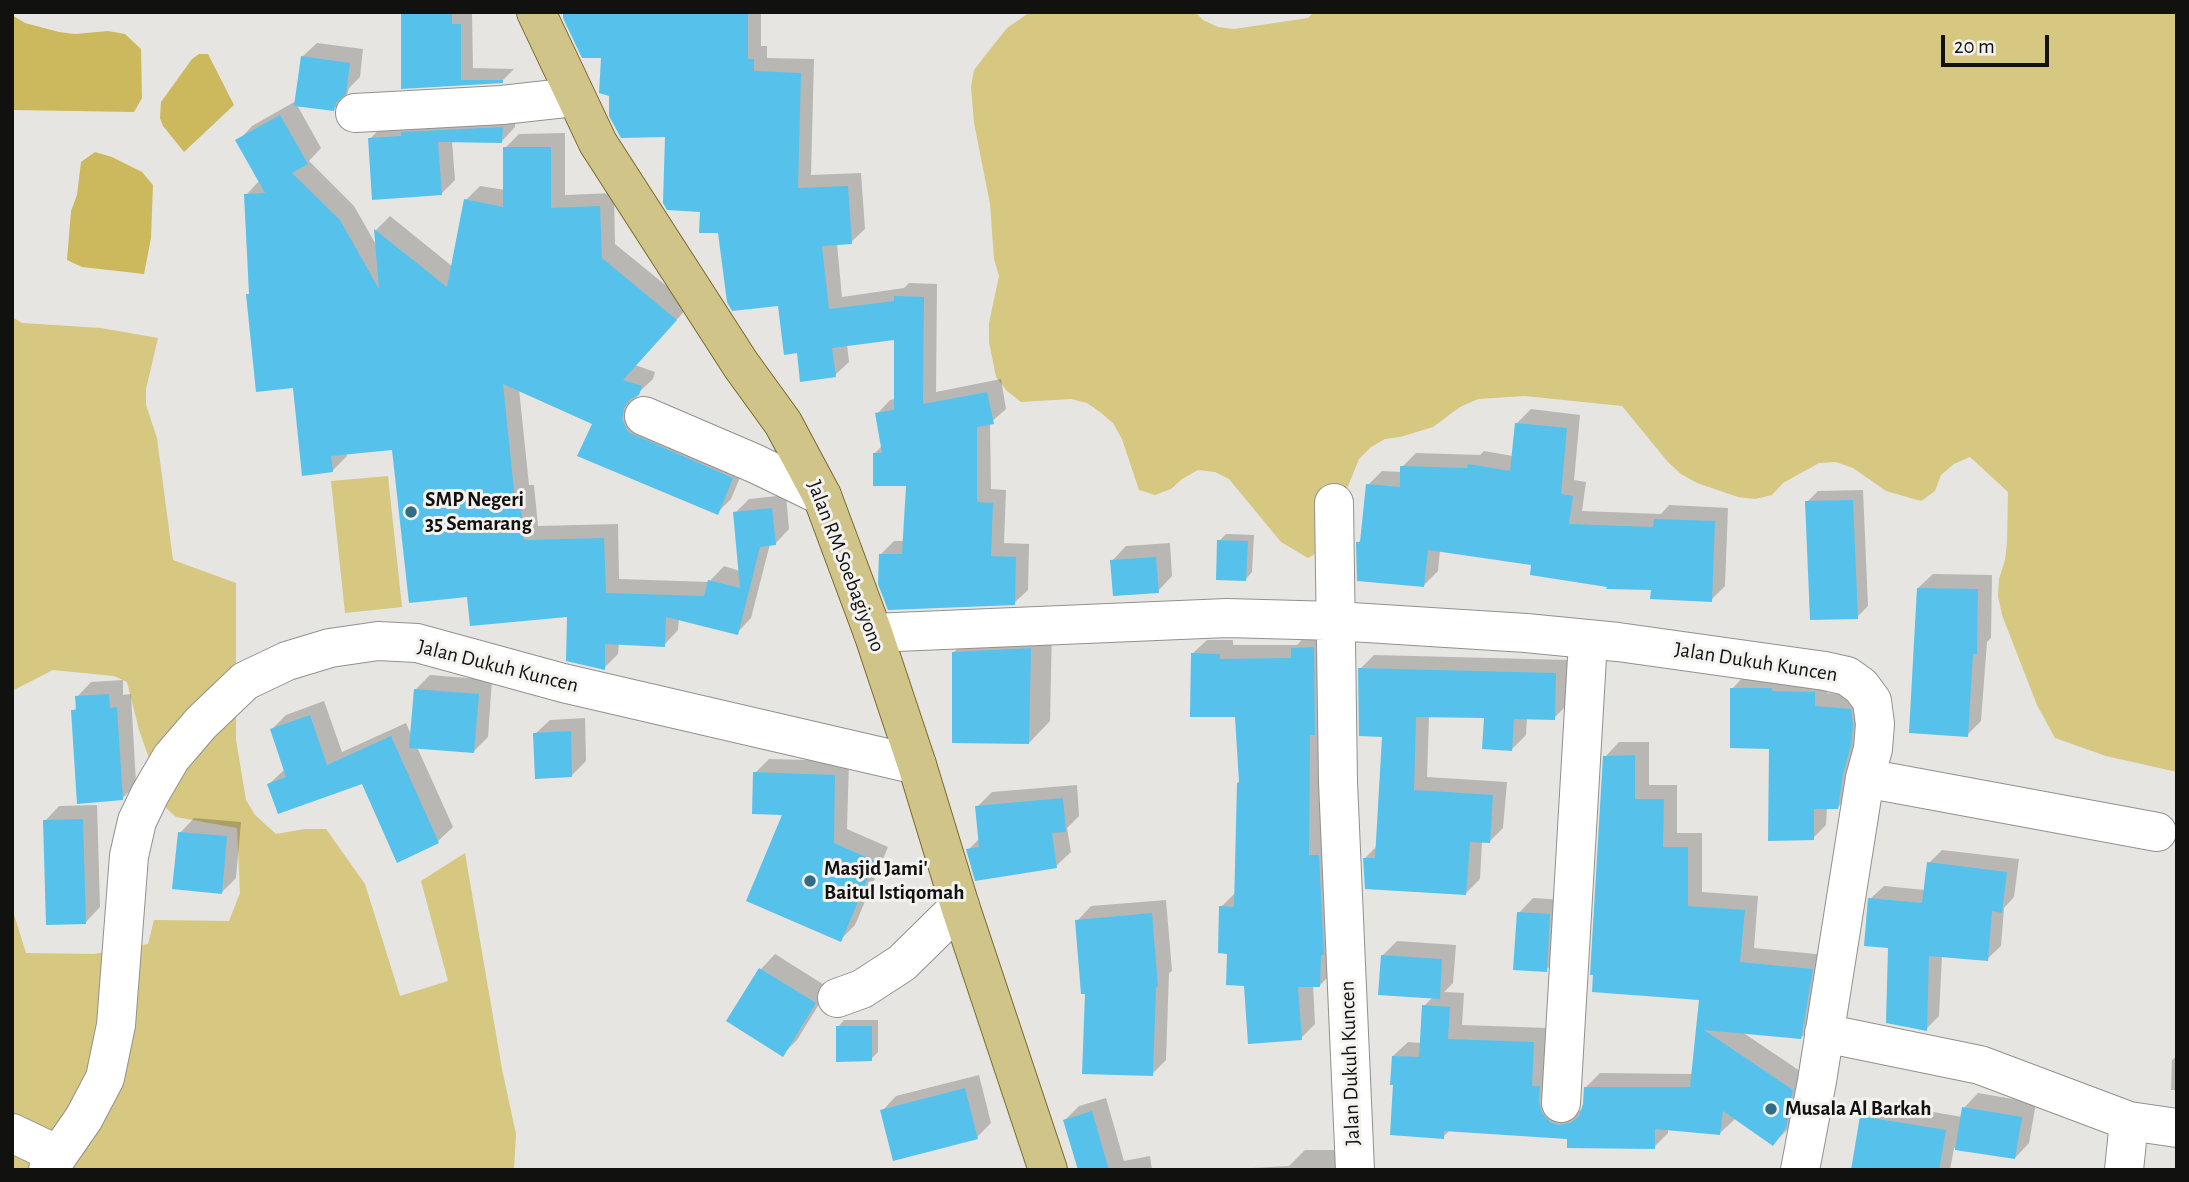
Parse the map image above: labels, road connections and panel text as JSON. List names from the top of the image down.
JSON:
{
  "streets": {
    "main road": ["Jalan RM Soebagiyono"],
    "street": ["Jalan Dukuh Kuncen"]
  },
  "crossings": [
    ["Jalan RM Soebagiyono", "Jalan Dukuh Kuncen"]
  ],
  "places": ["SMP Negeri 35 Semarang", "Masjid Jami' Baitul Istiqomah", "Musala Al Barkah"],
  "scale_bar": "20 m"
}
